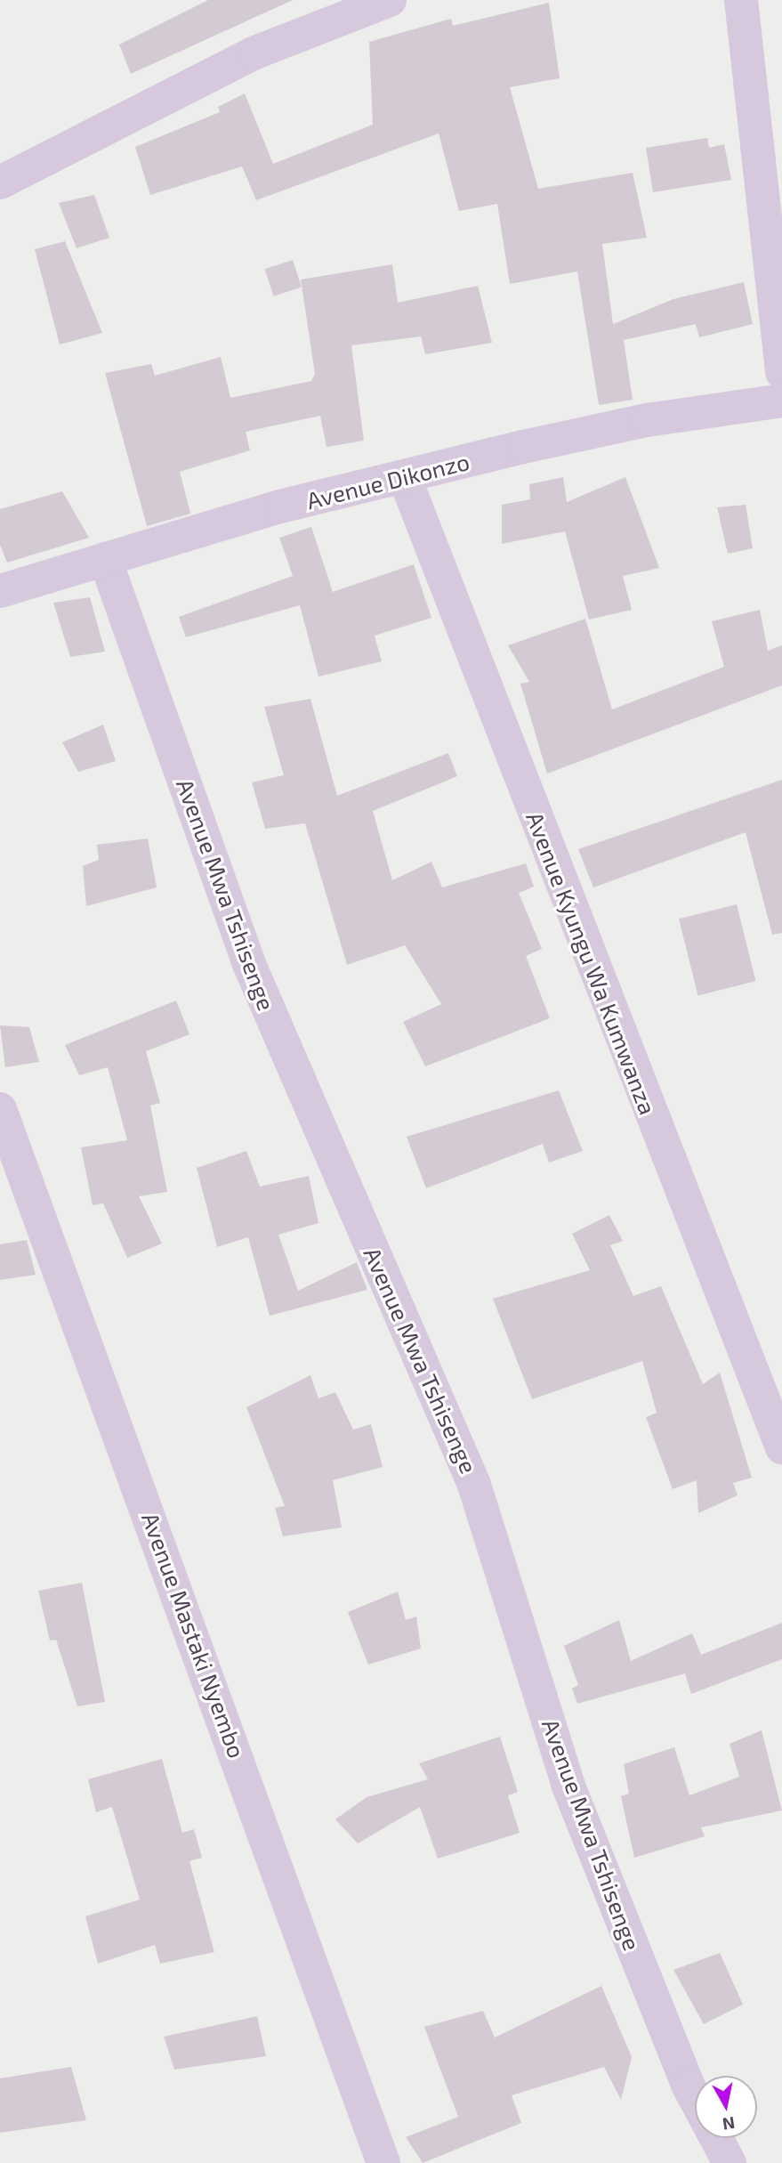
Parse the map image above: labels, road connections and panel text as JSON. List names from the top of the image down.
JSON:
{
  "streets": {
    "street": [
      "Avenue Dikonzo",
      "Avenue Mwa Tshisenge",
      "Avenue Kyungu Wa Kumwanza",
      "Avenue Mastaki Nyembo"
    ]
  },
  "crossings": [
    ["Avenue Dikonzo", "Avenue Mwa Tshisenge"],
    ["Avenue Dikonzo", "Avenue Kyungu Wa Kumwanza"]
  ],
  "north": "bottom"
}
